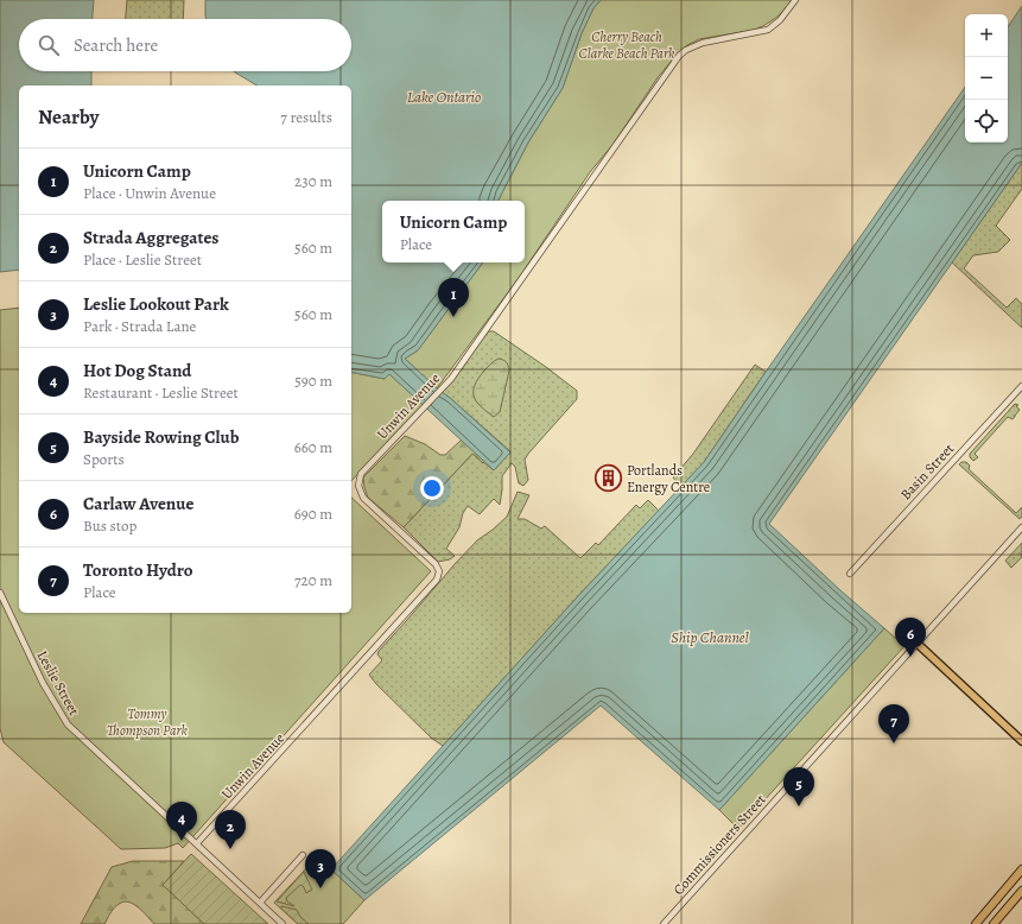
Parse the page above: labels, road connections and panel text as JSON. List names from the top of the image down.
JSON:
{
  "streets": {
    "street": [
      "Unwin Avenue",
      "Basin Street",
      "Leslie Street",
      "Commissioners Street"
    ]
  },
  "crossings": [
    ["Unwin Avenue", "Leslie Street"]
  ],
  "water": ["Lake Ontario", "Ship Channel"],
  "parks": ["Cherry Beach Clarke Beach Park", "Tommy Thompson Park"],
  "places": {
    "building": ["Portlands Energy Centre"]
  },
  "page": {
    "map_buttons": ["+", "−"],
    "search": "Search here",
    "heading": ["Nearby", "7 results"],
    "list": [
      {
        "mark": "1",
        "name": "Unicorn Camp",
        "note": "Place · Unwin Avenue",
        "value": "230 m"
      },
      {
        "mark": "2",
        "name": "Strada Aggregates",
        "note": "Place · Leslie Street",
        "value": "560 m"
      },
      {
        "mark": "3",
        "name": "Leslie Lookout Park",
        "note": "Park · Strada Lane",
        "value": "560 m"
      },
      {
        "mark": "4",
        "name": "Hot Dog Stand",
        "note": "Restaurant · Leslie Street",
        "value": "590 m"
      },
      {
        "mark": "5",
        "name": "Bayside Rowing Club",
        "note": "Sports",
        "value": "660 m"
      },
      {
        "mark": "6",
        "name": "Carlaw Avenue",
        "note": "Bus stop",
        "value": "690 m"
      },
      {
        "mark": "7",
        "name": "Toronto Hydro",
        "note": "Place",
        "value": "720 m"
      }
    ],
    "popup": ["Unicorn Camp", "Place"],
    "pins": [
      "1",
      "6",
      "7",
      "5",
      "4",
      "2",
      "3"
    ]
  }
}
